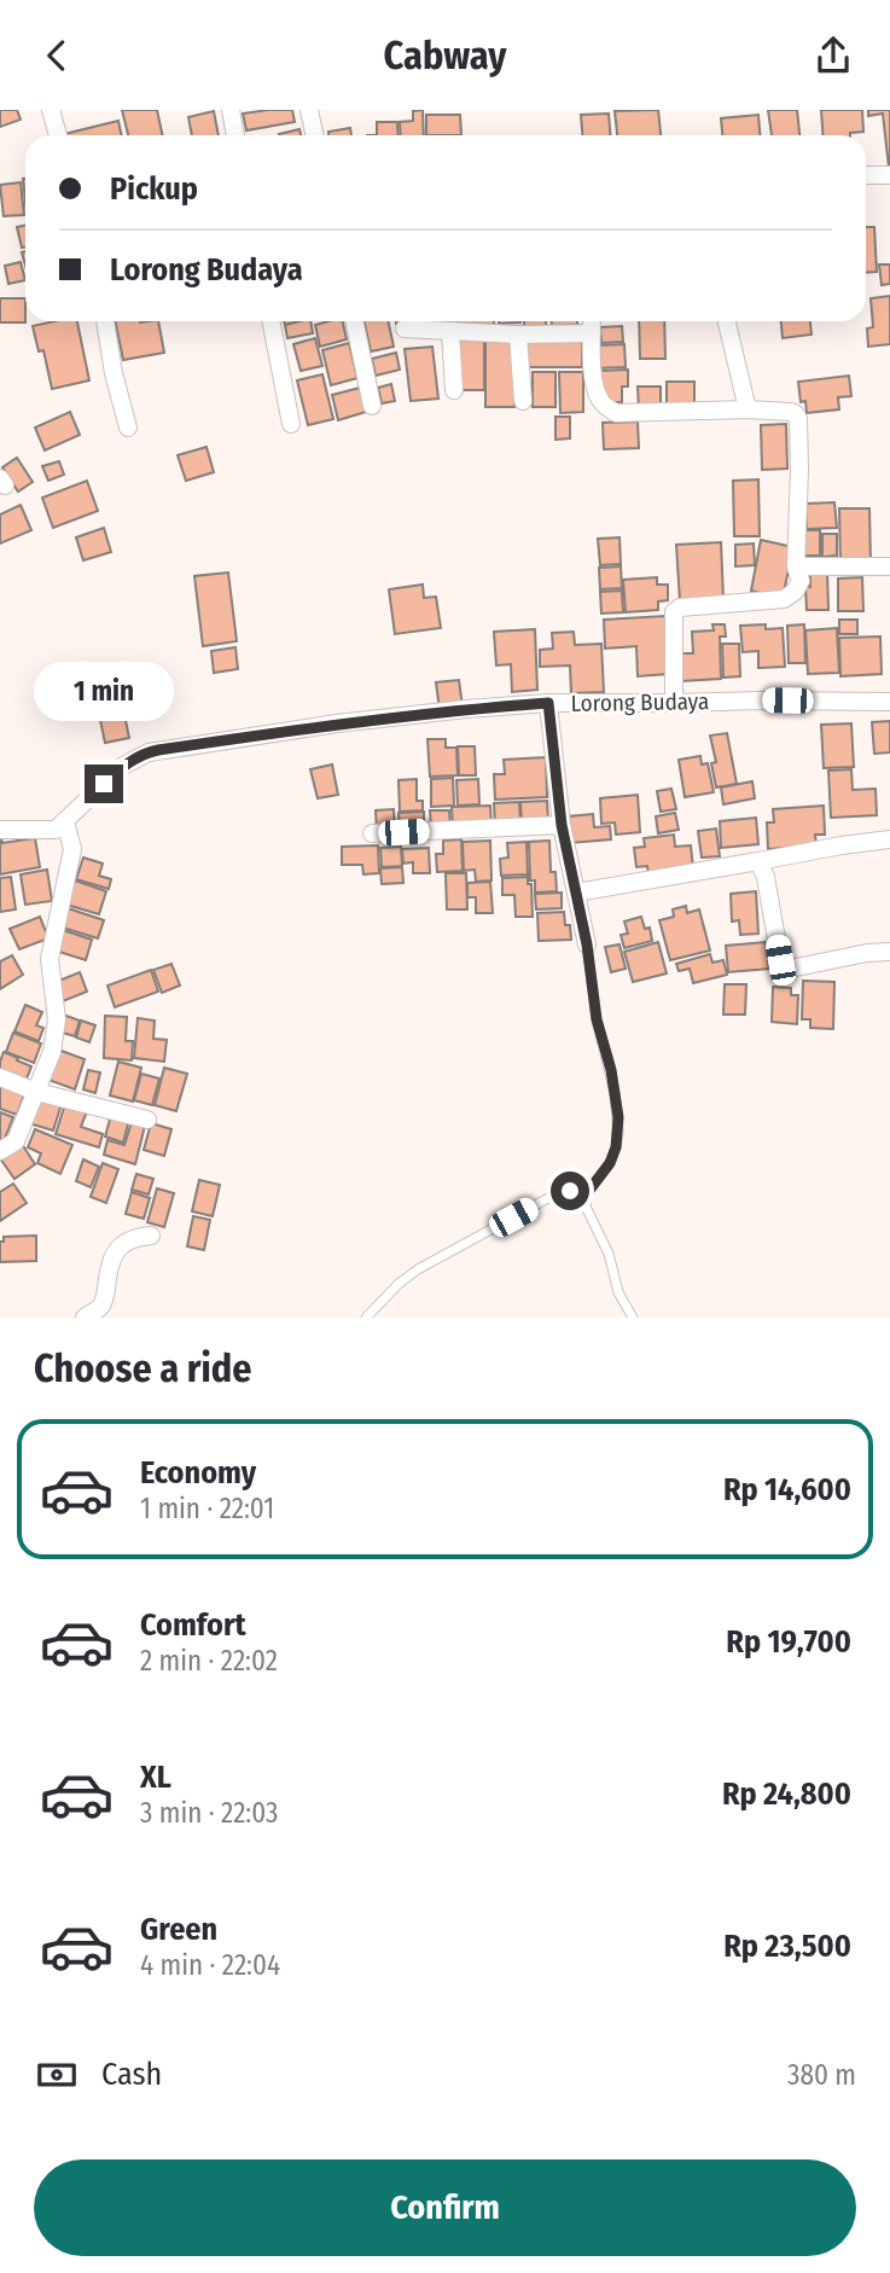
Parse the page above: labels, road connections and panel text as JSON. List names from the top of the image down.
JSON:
{
  "streets": {
    "street": ["Lorong Budaya"]
  },
  "page": {
    "header": "Cabway",
    "banner": ["Pickup", "Lorong Budaya"],
    "bubble": "1 min",
    "heading": "Choose a ride",
    "list": [
      {
        "name": "Economy",
        "note": "1 min · 22:01",
        "value": "Rp 14,600"
      },
      {
        "name": "Comfort",
        "note": "2 min · 22:02",
        "value": "Rp 19,700"
      },
      {
        "name": "XL",
        "note": "3 min · 22:03",
        "value": "Rp 24,800"
      },
      {
        "name": "Green",
        "note": "4 min · 22:04",
        "value": "Rp 23,500"
      }
    ],
    "pay": ["Cash", "380 m"],
    "buttons": "Confirm"
  }
}
